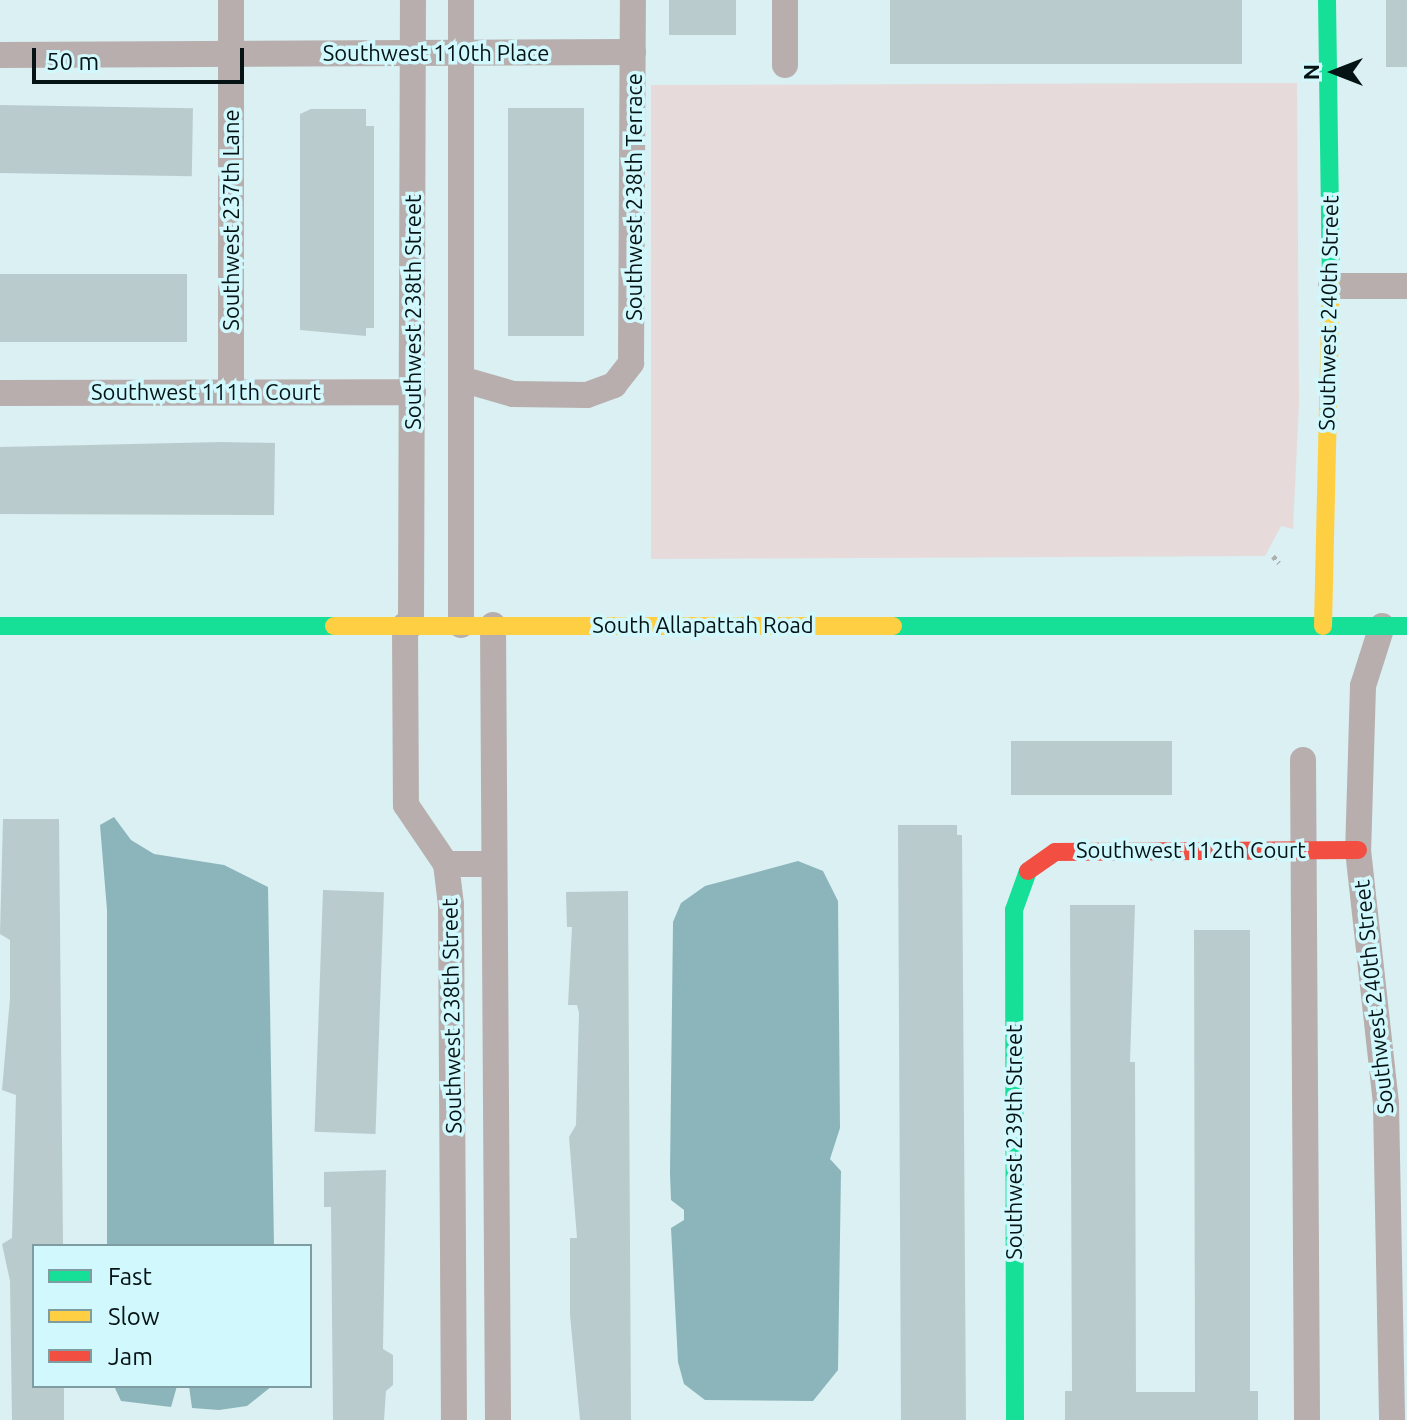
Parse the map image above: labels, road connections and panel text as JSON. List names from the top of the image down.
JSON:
{
  "streets": {
    "street": [
      "Southwest 110th Place",
      "Southwest 238th Terrace",
      "Southwest 237th Lane",
      "Southwest 238th Street",
      "Southwest 240th Street",
      "Southwest 111th Court",
      "South Allapattah Road",
      "Southwest 112th Court",
      "Southwest 239th Street"
    ]
  },
  "crossings": [
    ["Southwest 110th Place", "Southwest 238th Terrace"],
    ["Southwest 110th Place", "Southwest 237th Lane"],
    ["Southwest 110th Place", "Southwest 238th Street"],
    ["Southwest 237th Lane", "Southwest 111th Court"],
    ["Southwest 238th Street", "Southwest 111th Court"],
    ["Southwest 238th Street", "South Allapattah Road"],
    ["Southwest 240th Street", "South Allapattah Road"],
    ["Southwest 240th Street", "Southwest 112th Court"],
    ["Southwest 112th Court", "Southwest 239th Street"]
  ],
  "legend": ["Fast", "Slow", "Jam"],
  "scale_bar": "50 m",
  "north": "left"
}
